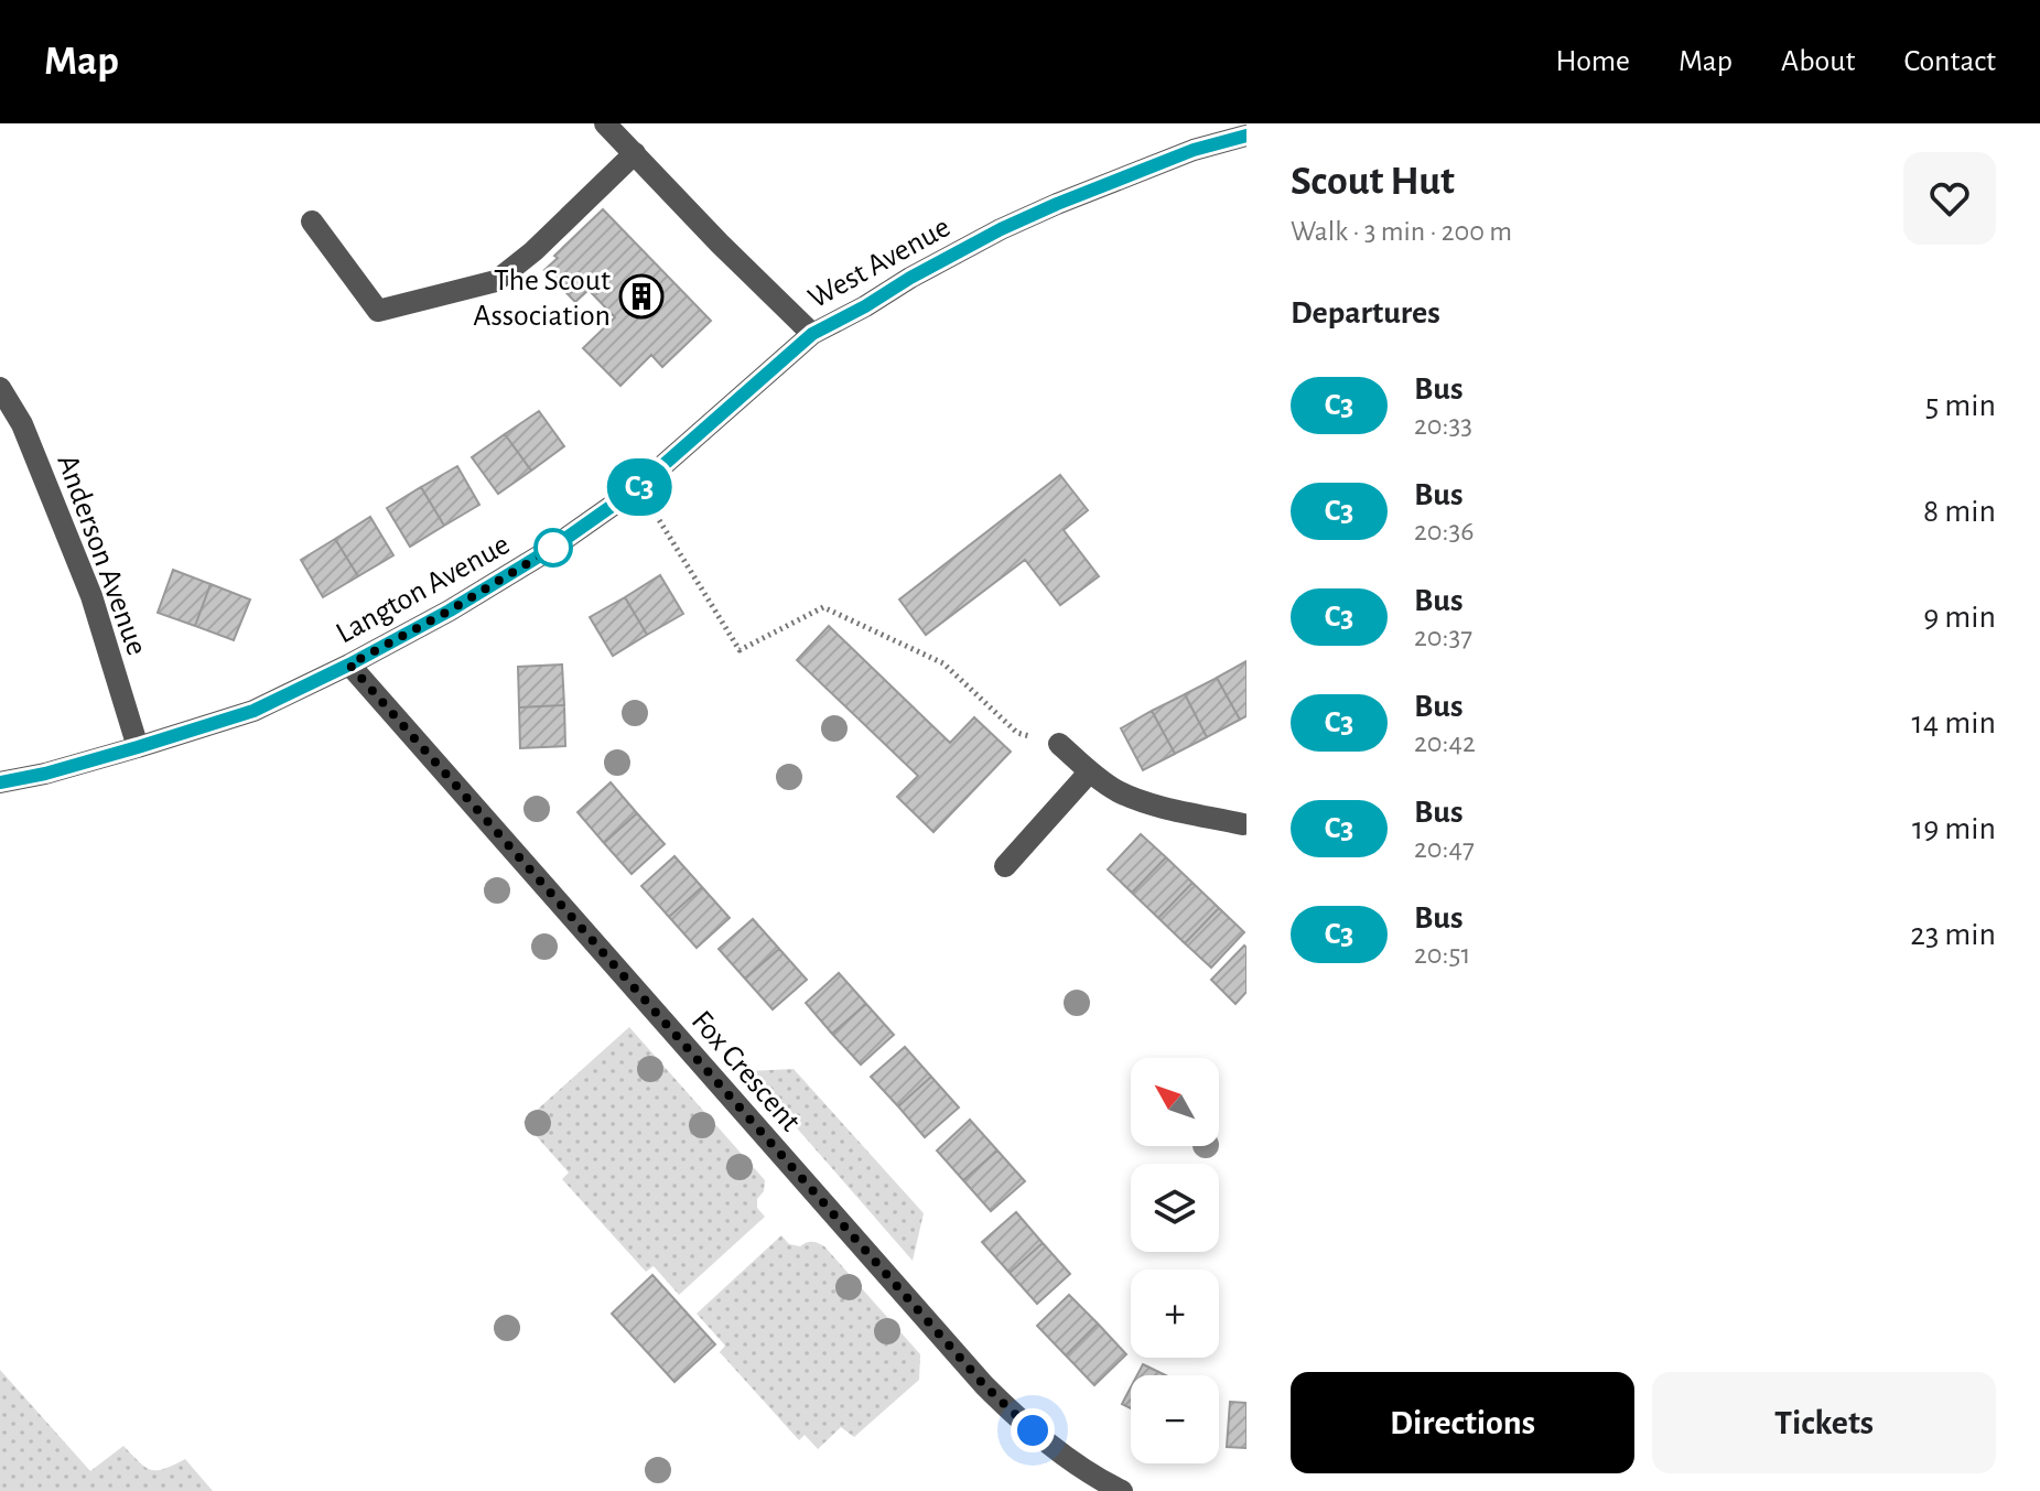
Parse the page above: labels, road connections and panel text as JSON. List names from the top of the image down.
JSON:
{
  "streets": {
    "street": [
      "West Avenue",
      "Anderson Avenue",
      "Langton Avenue",
      "Fox Crescent"
    ]
  },
  "crossings": [
    ["West Avenue", "Langton Avenue"],
    ["Anderson Avenue", "Langton Avenue"],
    ["Langton Avenue", "Fox Crescent"]
  ],
  "places": {
    "building": ["The Scout Association"]
  },
  "lines": ["bus line C3"],
  "north": "top left",
  "page": {
    "header": "Map",
    "nav": [
      "Home",
      "Map",
      "About",
      "Contact"
    ],
    "on_map": "C3",
    "heading": [
      ["Scout Hut", "Walk · 3 min · 200 m"],
      "Departures"
    ],
    "list": [
      {
        "mark": "C3",
        "name": "Bus",
        "note": "20:33",
        "value": "5 min"
      },
      {
        "mark": "C3",
        "name": "Bus",
        "note": "20:36",
        "value": "8 min"
      },
      {
        "mark": "C3",
        "name": "Bus",
        "note": "20:37",
        "value": "9 min"
      },
      {
        "mark": "C3",
        "name": "Bus",
        "note": "20:42",
        "value": "14 min"
      },
      {
        "mark": "C3",
        "name": "Bus",
        "note": "20:47",
        "value": "19 min"
      },
      {
        "mark": "C3",
        "name": "Bus",
        "note": "20:51",
        "value": "23 min"
      }
    ],
    "map_buttons": ["+", "−"],
    "buttons": ["Directions", "Tickets"]
  }
}
